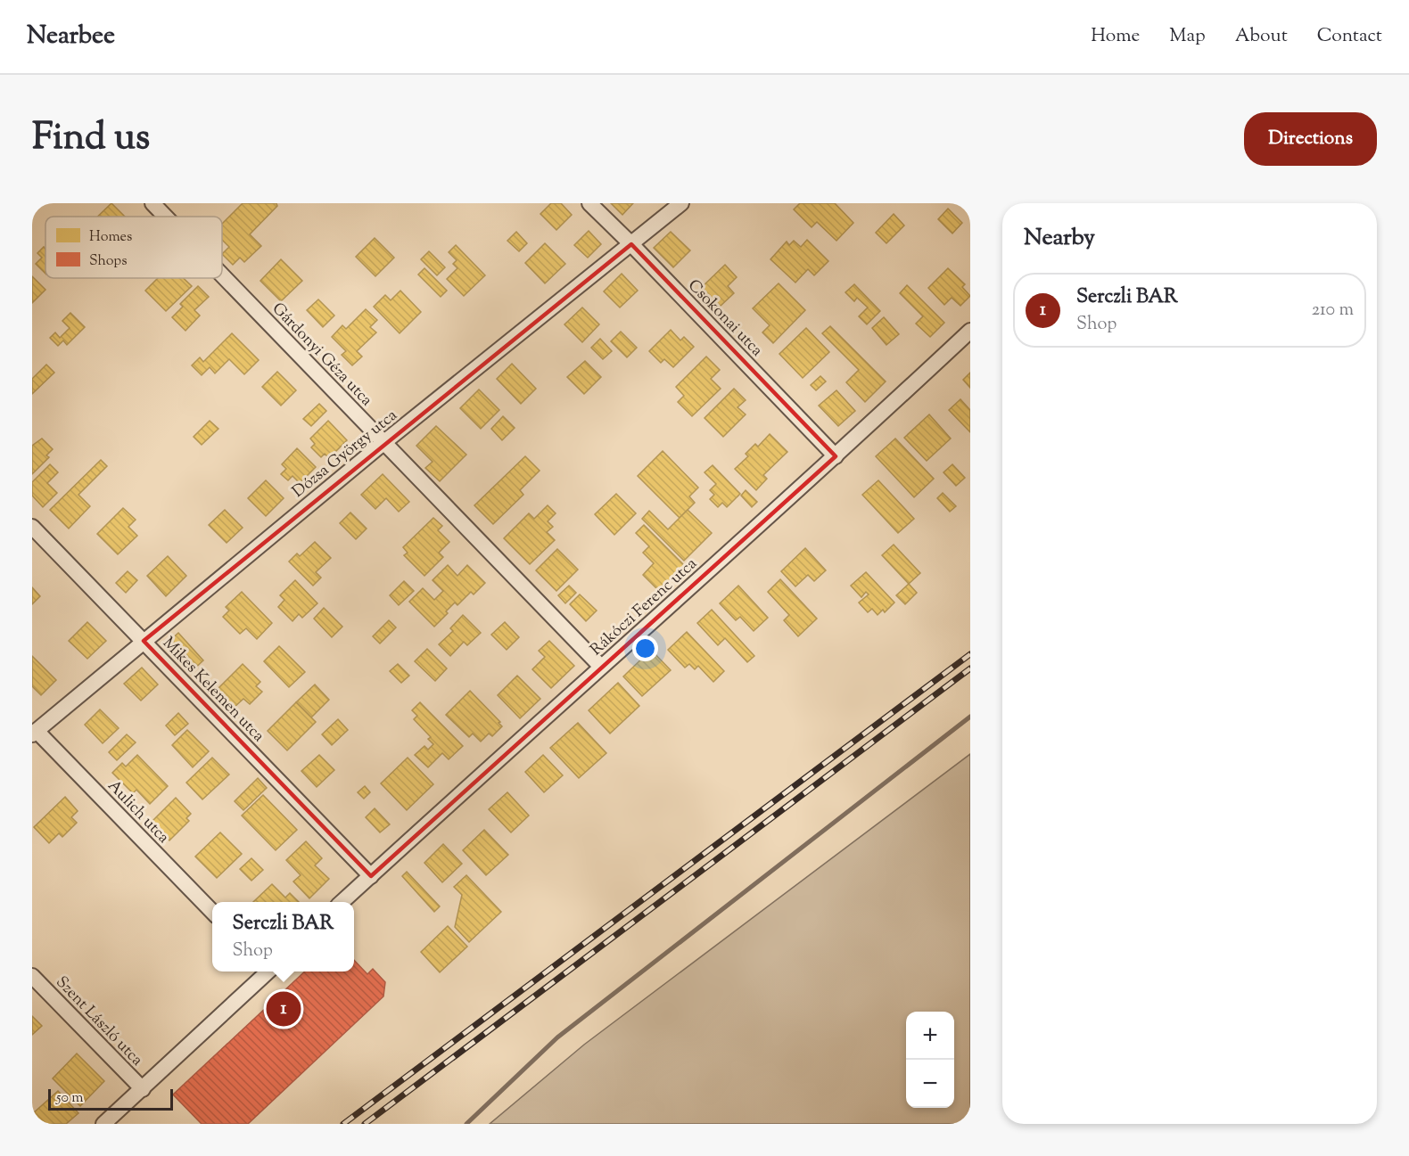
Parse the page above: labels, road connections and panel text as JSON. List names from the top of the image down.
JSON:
{
  "streets": {
    "street": [
      "Csokonai utca",
      "Gárdonyi Géza utca",
      "Dózsa György utca",
      "Rákóczi Ferenc utca",
      "Mikes Kelemen utca",
      "Aulich utca",
      "Szent László utca"
    ]
  },
  "crossings": [
    ["Csokonai utca", "Dózsa György utca"],
    ["Csokonai utca", "Rákóczi Ferenc utca"],
    ["Gárdonyi Géza utca", "Dózsa György utca"],
    ["Gárdonyi Géza utca", "Rákóczi Ferenc utca"],
    ["Dózsa György utca", "Mikes Kelemen utca"],
    ["Dózsa György utca", "Aulich utca"],
    ["Rákóczi Ferenc utca", "Mikes Kelemen utca"]
  ],
  "legend": ["Homes", "Shops"],
  "scale_bar": "50 m",
  "page": {
    "header": "Nearbee",
    "nav": [
      "Home",
      "Map",
      "About",
      "Contact"
    ],
    "title": "Find us",
    "buttons": "Directions",
    "heading": "Nearby",
    "list": [
      {
        "mark": "1",
        "name": "Serczli BAR",
        "note": "Shop",
        "value": "210 m"
      }
    ],
    "popup": ["Serczli BAR", "Shop"],
    "pins": "1",
    "map_buttons": ["+", "−"],
    "scale": "50 m"
  }
}
